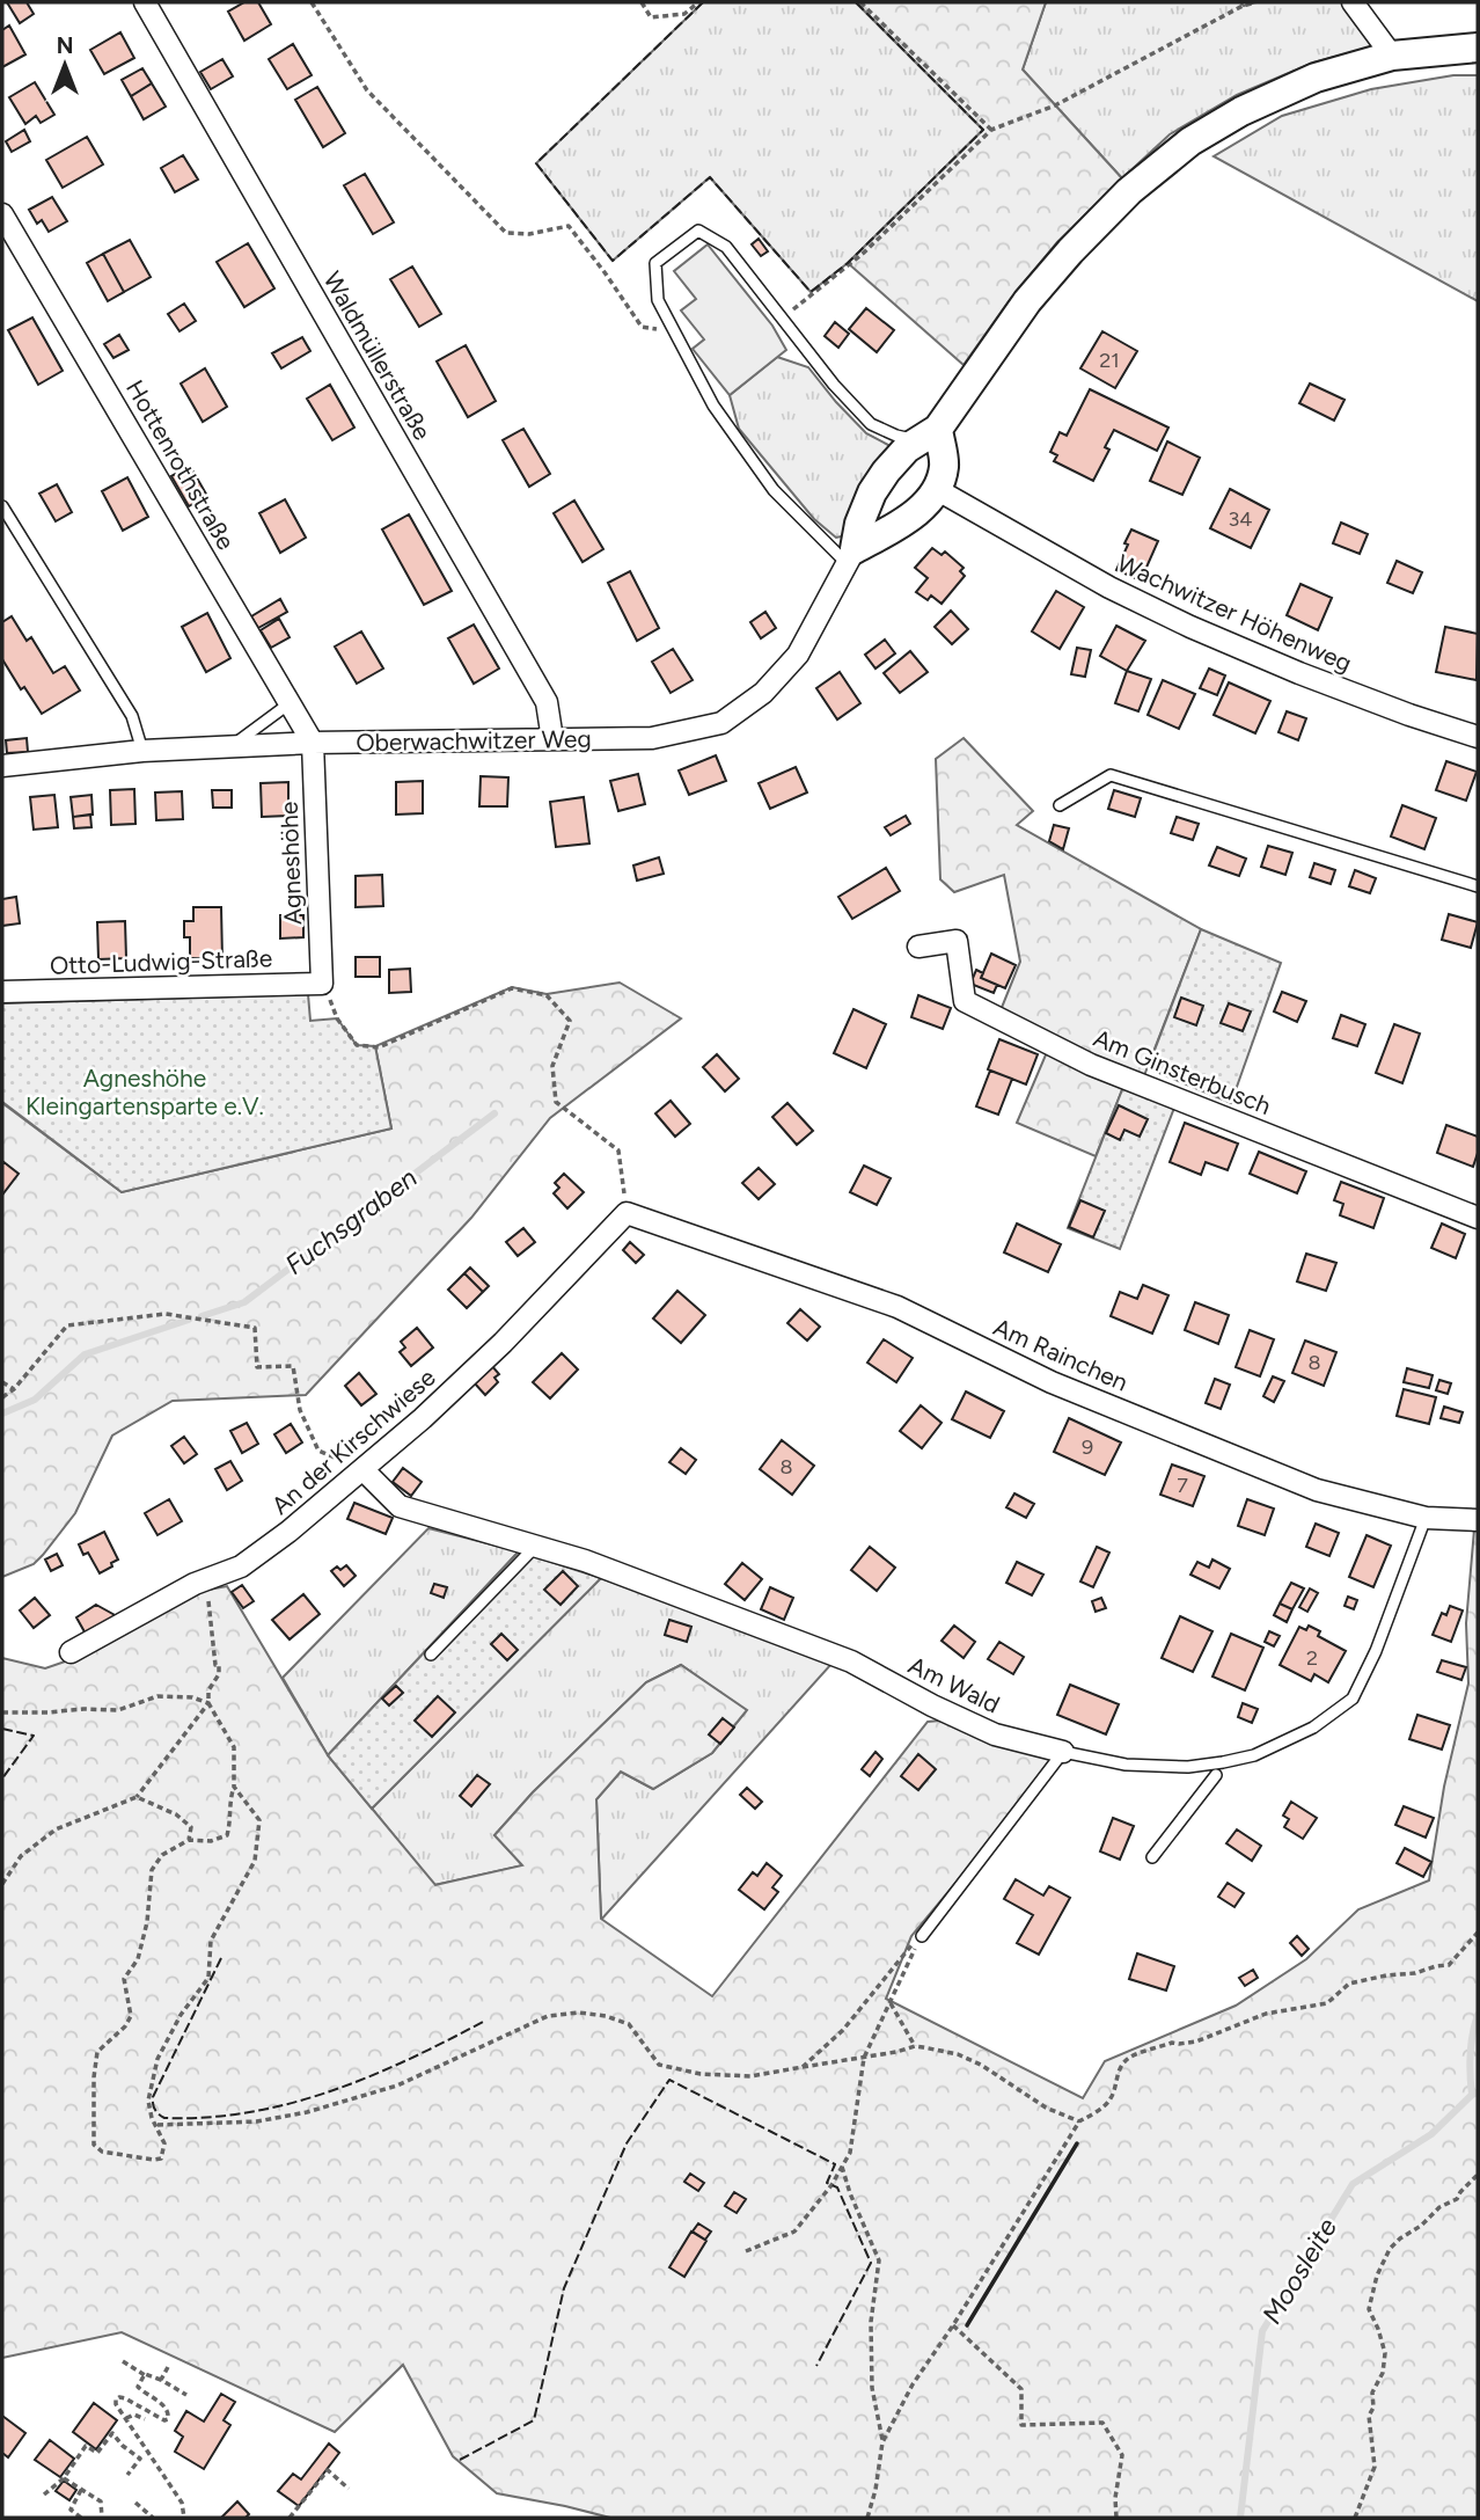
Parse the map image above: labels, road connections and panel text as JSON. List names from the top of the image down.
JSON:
{
  "streets": {
    "street": [
      "Waldmüllerstraße",
      "Hottenrothstraße",
      "Wachwitzer Höhenweg",
      "Oberwachwitzer Weg",
      "Agneshöhe",
      "Otto-Ludwig-Straße",
      "Am Ginsterbusch",
      "Am Rainchen",
      "An der Kirschwiese",
      "Am Wald"
    ]
  },
  "crossings": [
    ["Waldmüllerstraße", "Oberwachwitzer Weg"],
    ["Hottenrothstraße", "Oberwachwitzer Weg"],
    ["Hottenrothstraße", "Agneshöhe"],
    ["Oberwachwitzer Weg", "Agneshöhe"],
    ["Agneshöhe", "Otto-Ludwig-Straße"],
    ["Am Rainchen", "An der Kirschwiese"],
    ["Am Rainchen", "Am Wald"],
    ["An der Kirschwiese", "Am Wald"]
  ],
  "water": ["Fuchsgraben", "Moosleite"],
  "parks": ["Agneshöhe Kleingartensparte e.V."],
  "house_numbers": [
    "21",
    "34",
    "8",
    "9",
    "8",
    "7",
    "2"
  ],
  "north": "top"
}
